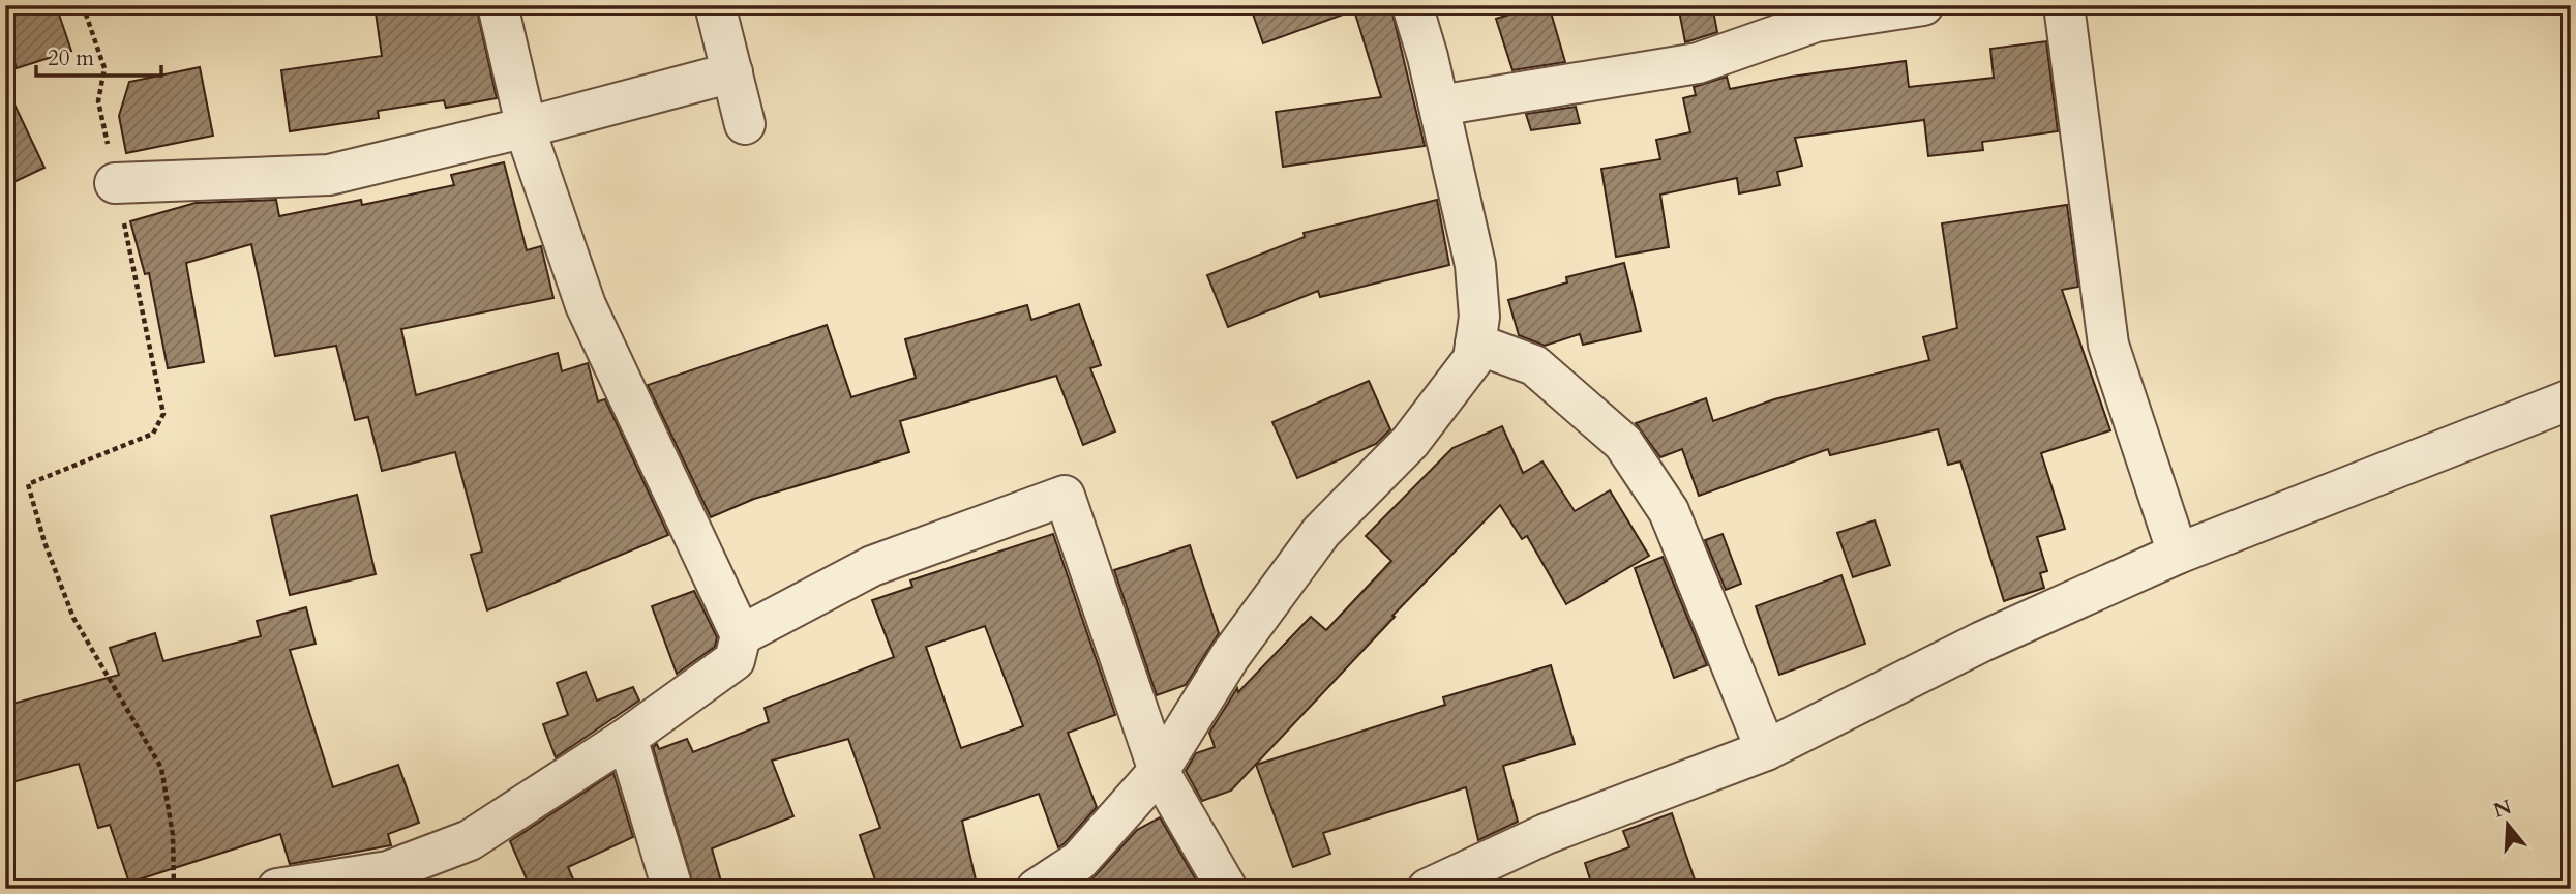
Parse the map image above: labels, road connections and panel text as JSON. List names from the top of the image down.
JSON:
{
  "scale_bar": "20 m",
  "north": "top"
}
